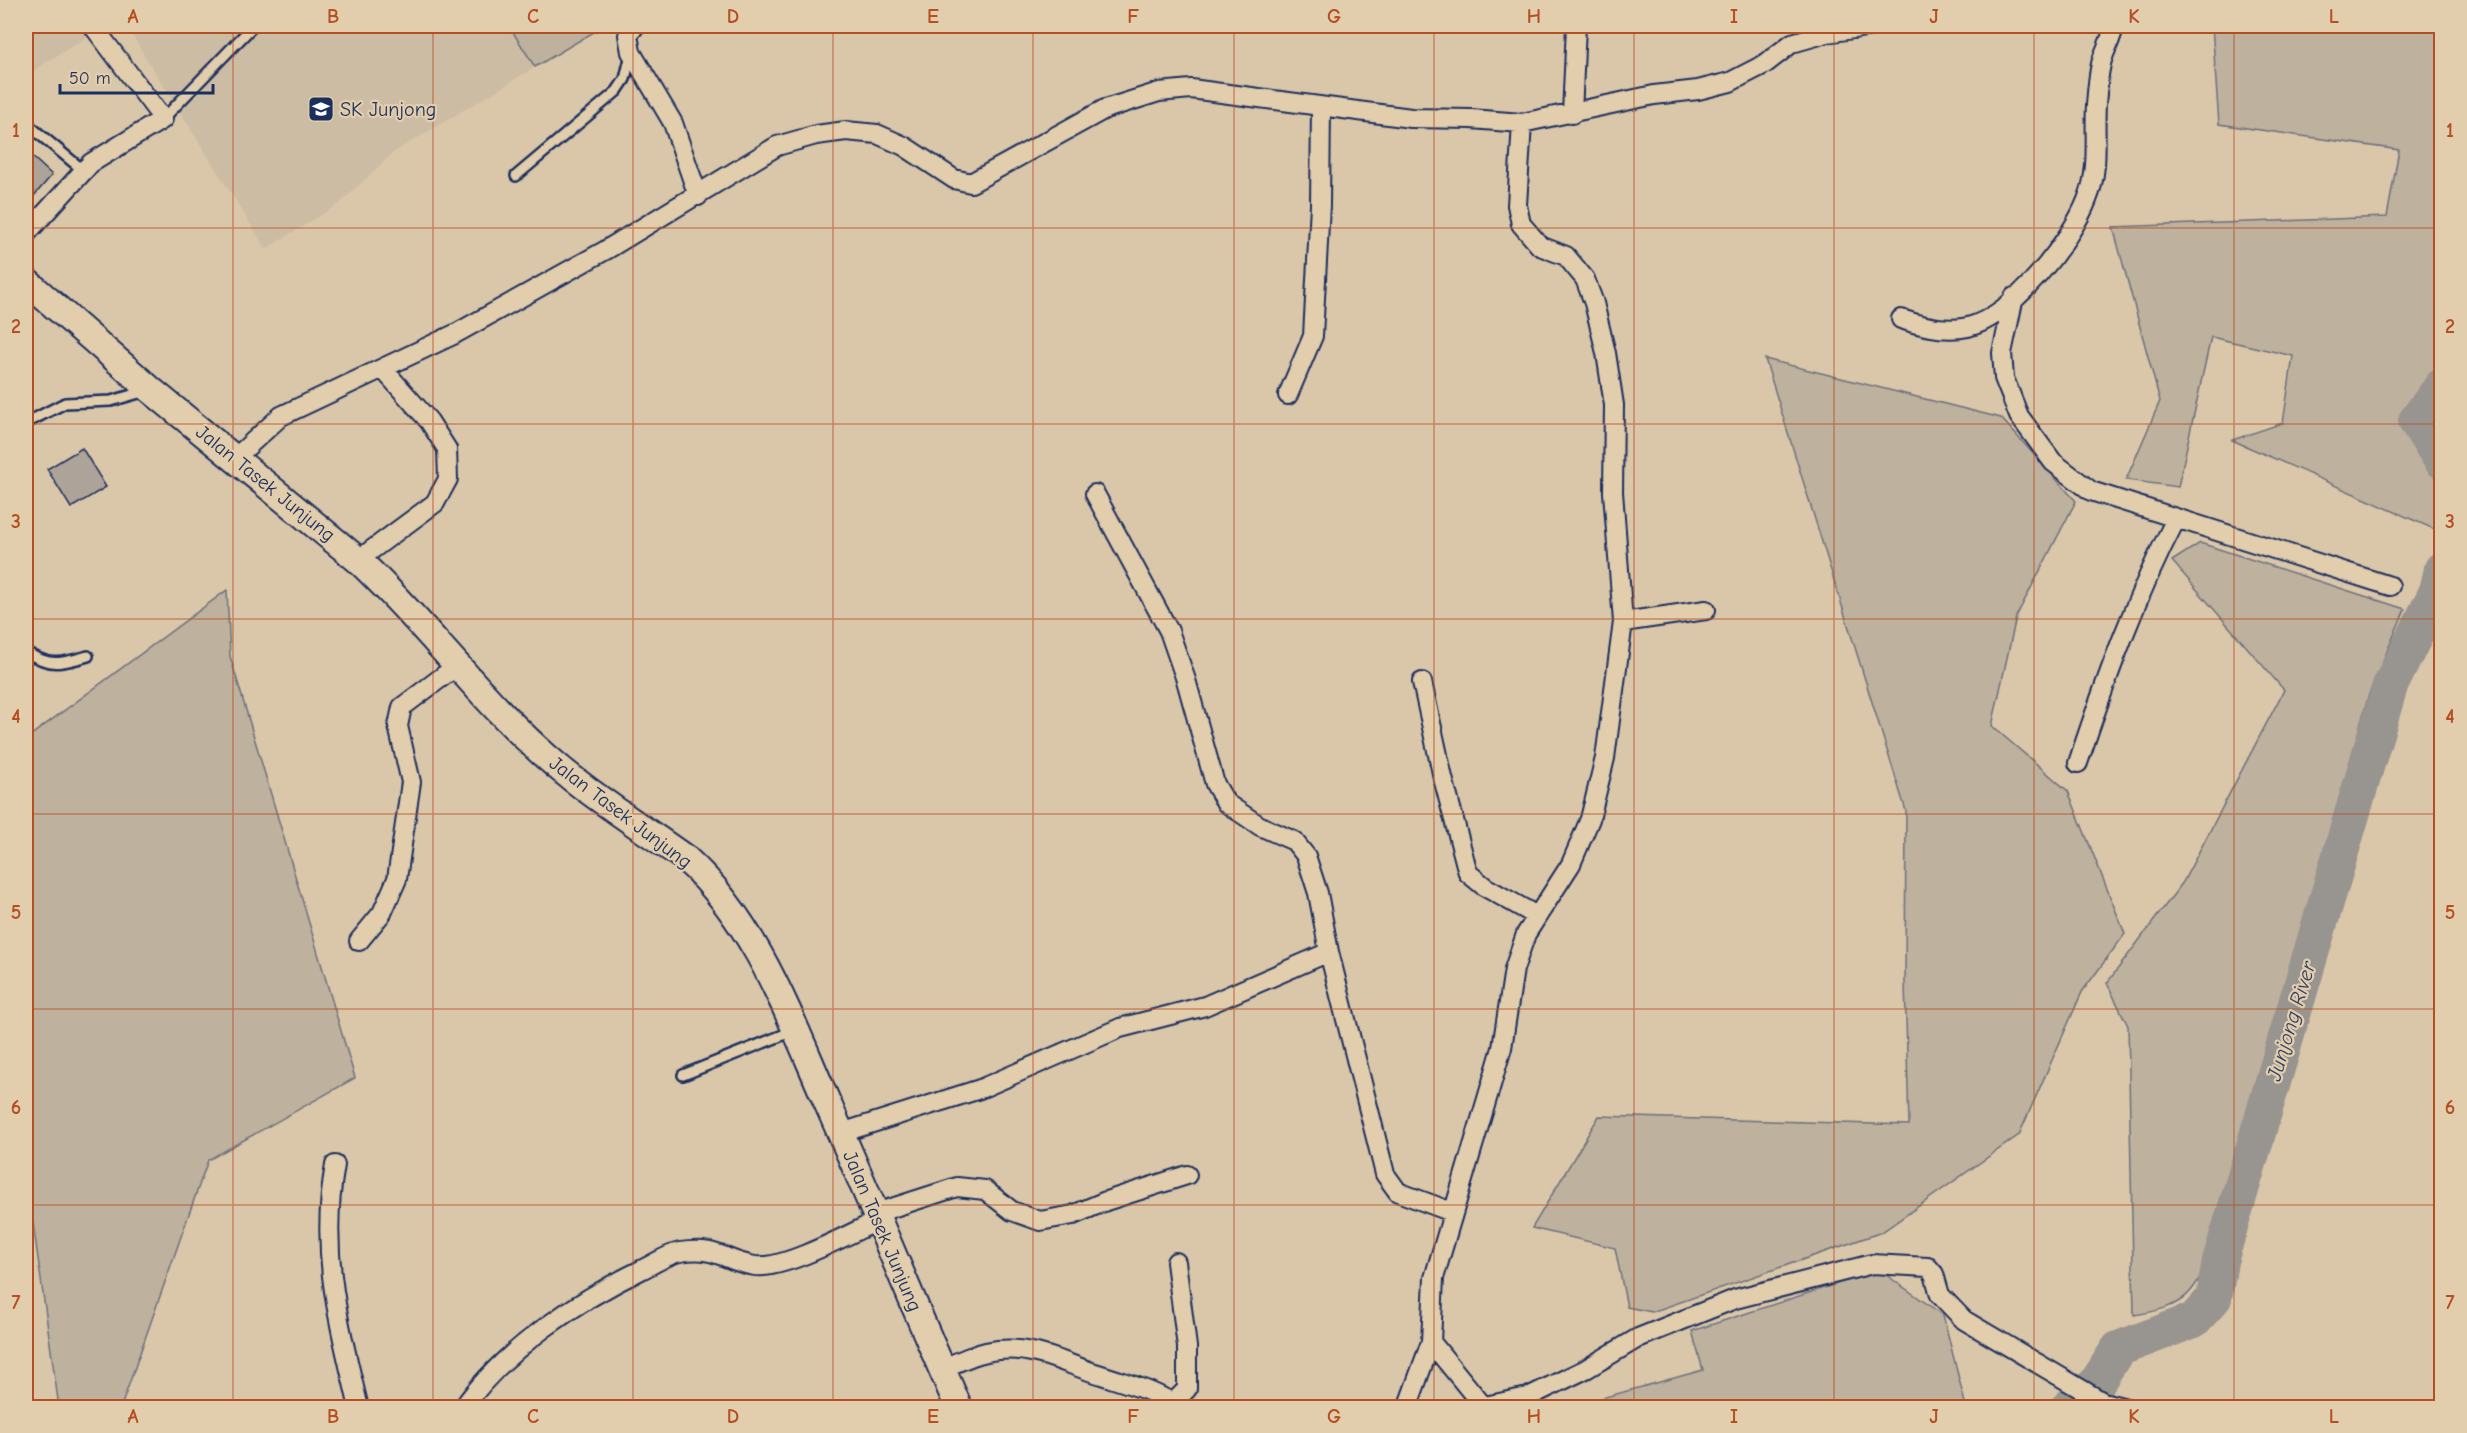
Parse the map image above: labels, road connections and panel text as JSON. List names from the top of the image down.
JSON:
{
  "streets": {
    "main road": ["Jalan Tasek Junjung"]
  },
  "water": ["Junjong River"],
  "places": {
    "school or university": ["SK Junjong"]
  },
  "scale_bar": "50 m",
  "grid": {
    "columns": [
      "A",
      "B",
      "C",
      "D",
      "E",
      "F",
      "G",
      "H",
      "I",
      "J",
      "K",
      "L"
    ],
    "rows": [
      "1",
      "2",
      "3",
      "4",
      "5",
      "6",
      "7"
    ]
  }
}
